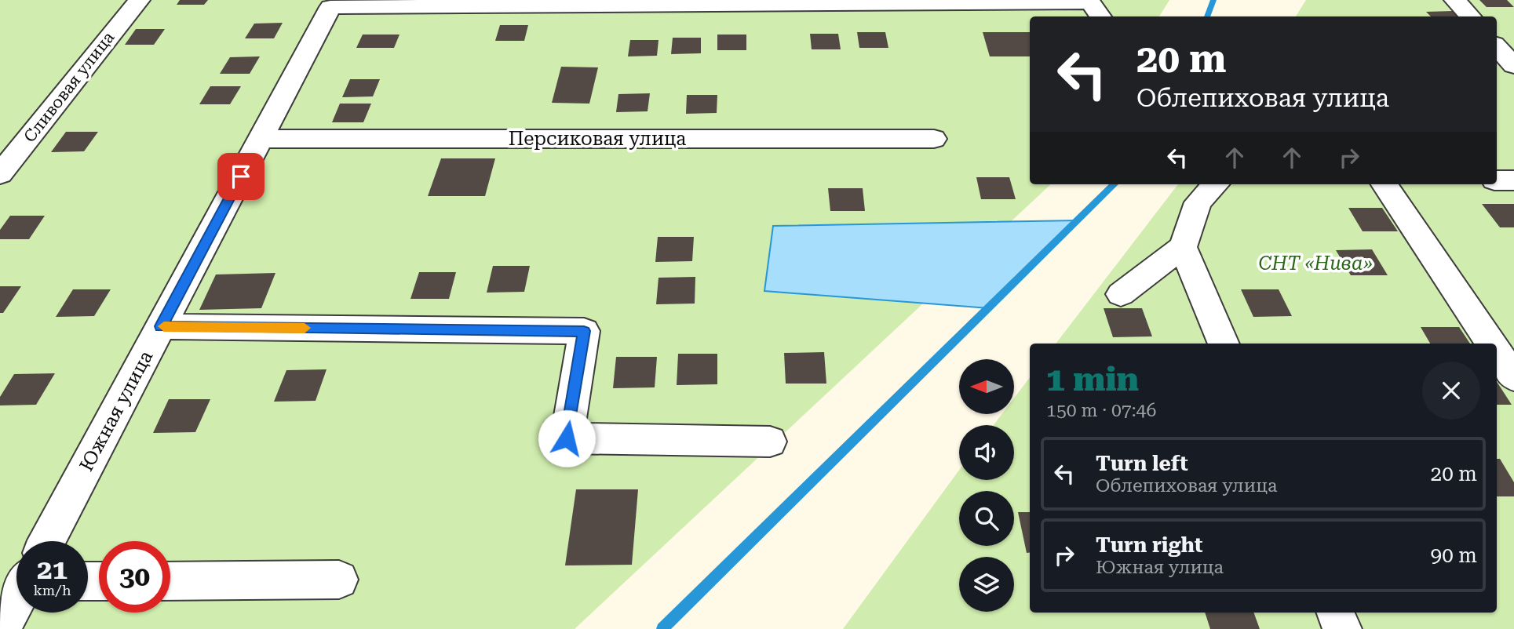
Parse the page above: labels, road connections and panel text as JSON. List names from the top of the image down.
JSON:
{
  "streets": {
    "street": ["Сливовая улица", "Персиковая улица", "Южная улица"]
  },
  "crossings": [
    ["Персиковая улица", "Южная улица"]
  ],
  "parks": ["СНТ «Нива»"],
  "north": "left",
  "page": {
    "turn": ["20 m", "Облепиховая улица"],
    "heading": ["1 min", "150 m · 07:46"],
    "list": [
      {
        "name": "Turn left",
        "note": "Облепиховая улица",
        "value": "20 m"
      },
      {
        "name": "Turn right",
        "note": "Южная улица",
        "value": "90 m"
      }
    ],
    "speed": "21 km/h",
    "limit": "30"
  }
}
